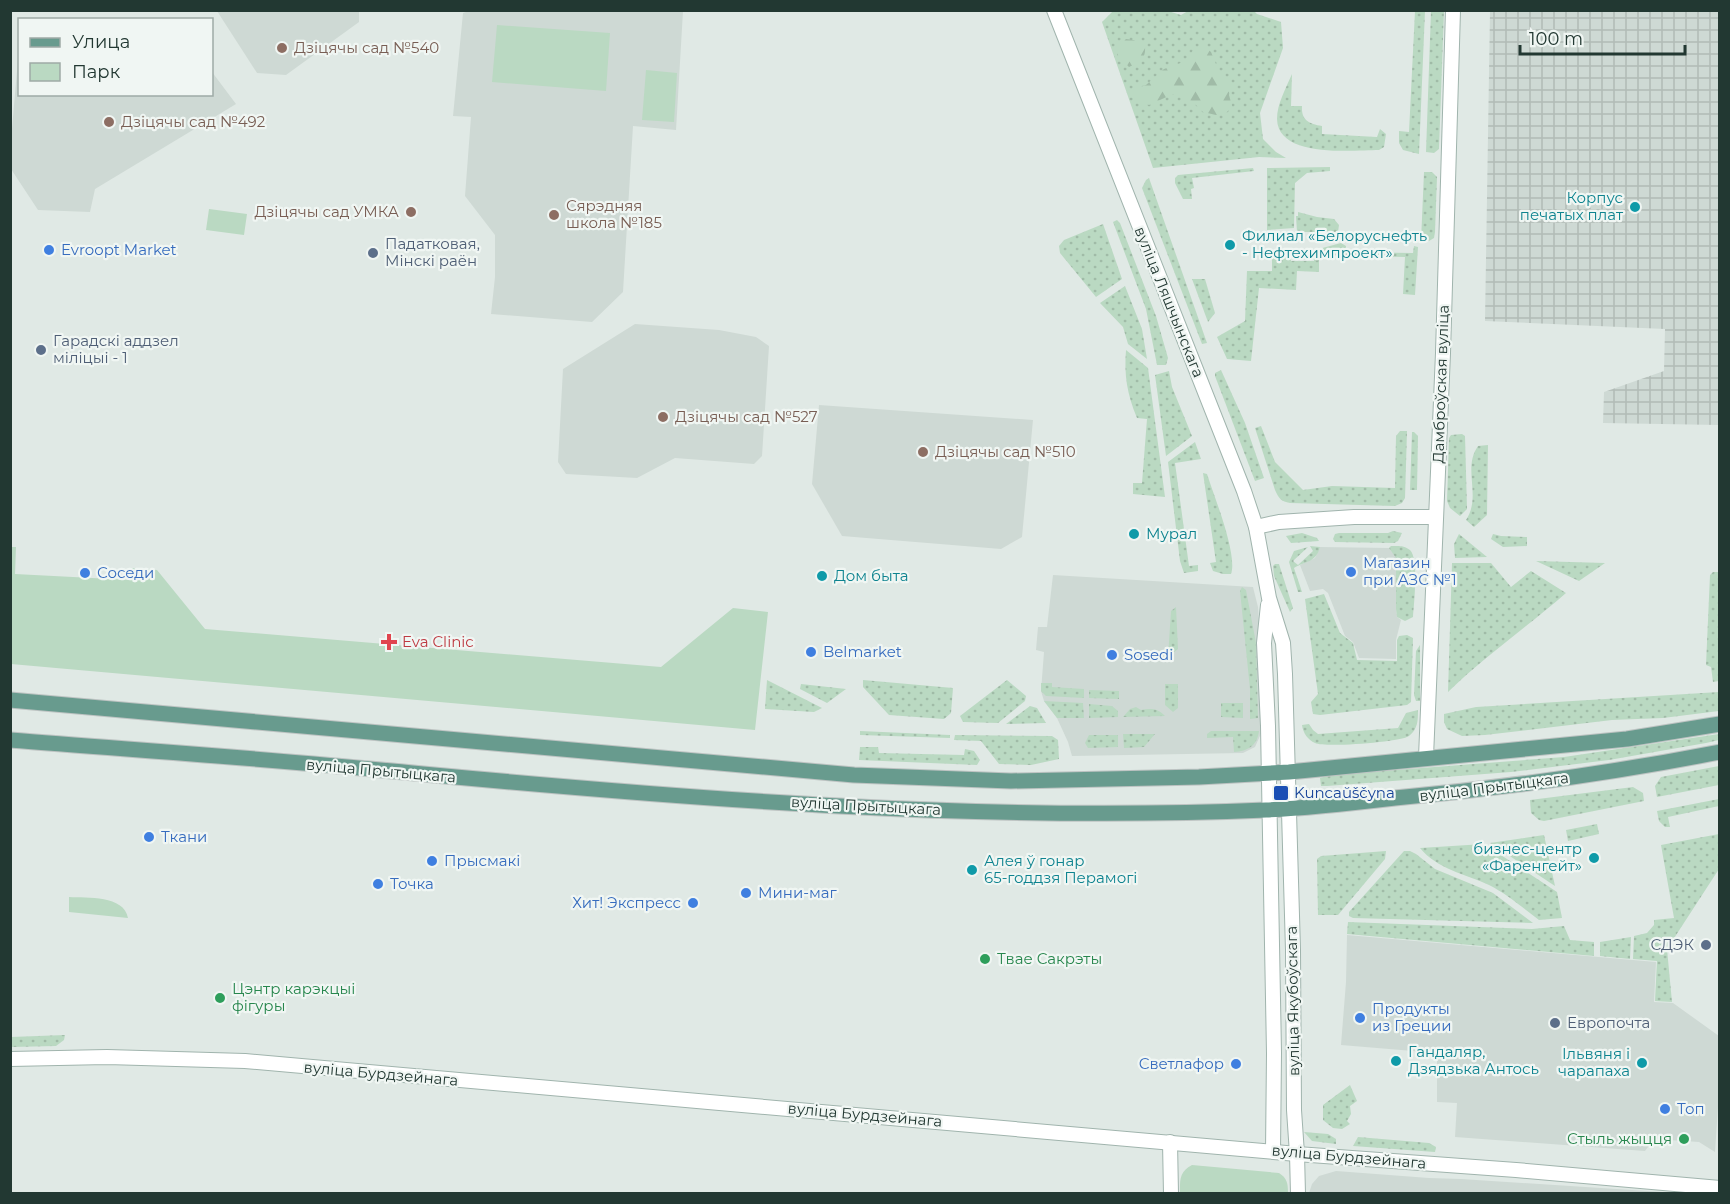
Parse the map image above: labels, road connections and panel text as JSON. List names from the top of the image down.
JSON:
{
  "streets": {
    "main road": ["вуліца Прытыцкага"],
    "street": [
      "вуліца Ляшчынскага",
      "Дамброўская вуліца",
      "вуліца Якубоўскага",
      "вуліца Бурдзейнага"
    ]
  },
  "crossings": [
    ["вуліца Ляшчынскага", "вуліца Прытыцкага"],
    ["вуліца Ляшчынскага", "вуліца Якубоўскага"],
    ["Дамброўская вуліца", "вуліца Прытыцкага"],
    ["вуліца Прытыцкага", "вуліца Якубоўскага"],
    ["вуліца Якубоўскага", "вуліца Бурдзейнага"]
  ],
  "places": {
    "other": [
      "Дзіцячы сад №540",
      "Дзіцячы сад №492",
      "Корпус печатых плат",
      "Дзіцячы сад УМКА",
      "Сярэдняя школа №185",
      "Филиал «Белоруснефть - Нефтехимпроект»",
      "Evroopt Market",
      "Падатковая, Мінскі раён",
      "Гарадскі аддзел міліцыі - 1",
      "Дзіцячы сад №527",
      "Дзіцячы сад №510",
      "Мурал",
      "Магазин при АЗС №1",
      "Соседи",
      "Дом быта",
      "Belmarket",
      "Sosedi",
      "Ткани",
      "бизнес-центр «Фаренгейт»",
      "Прысмакі",
      "Алея ў гонар 65-годдзя Перамогі",
      "Точка",
      "Мини-маг",
      "Хит! Экспресс",
      "СДЭК",
      "Твае Сакрэты",
      "Цэнтр карэкцыі фігуры",
      "Продукты из Греции",
      "Европочта",
      "Гандаляр, Дзядзька Антось",
      "Ільвяня і чарапаха",
      "Светлафор",
      "Топ",
      "Стыль жыцця"
    ],
    "health": ["Eva Clinic"],
    "transit": ["Kuncaŭščyna"]
  },
  "legend": ["Улица", "Парк"],
  "scale_bar": "100 m"
}
